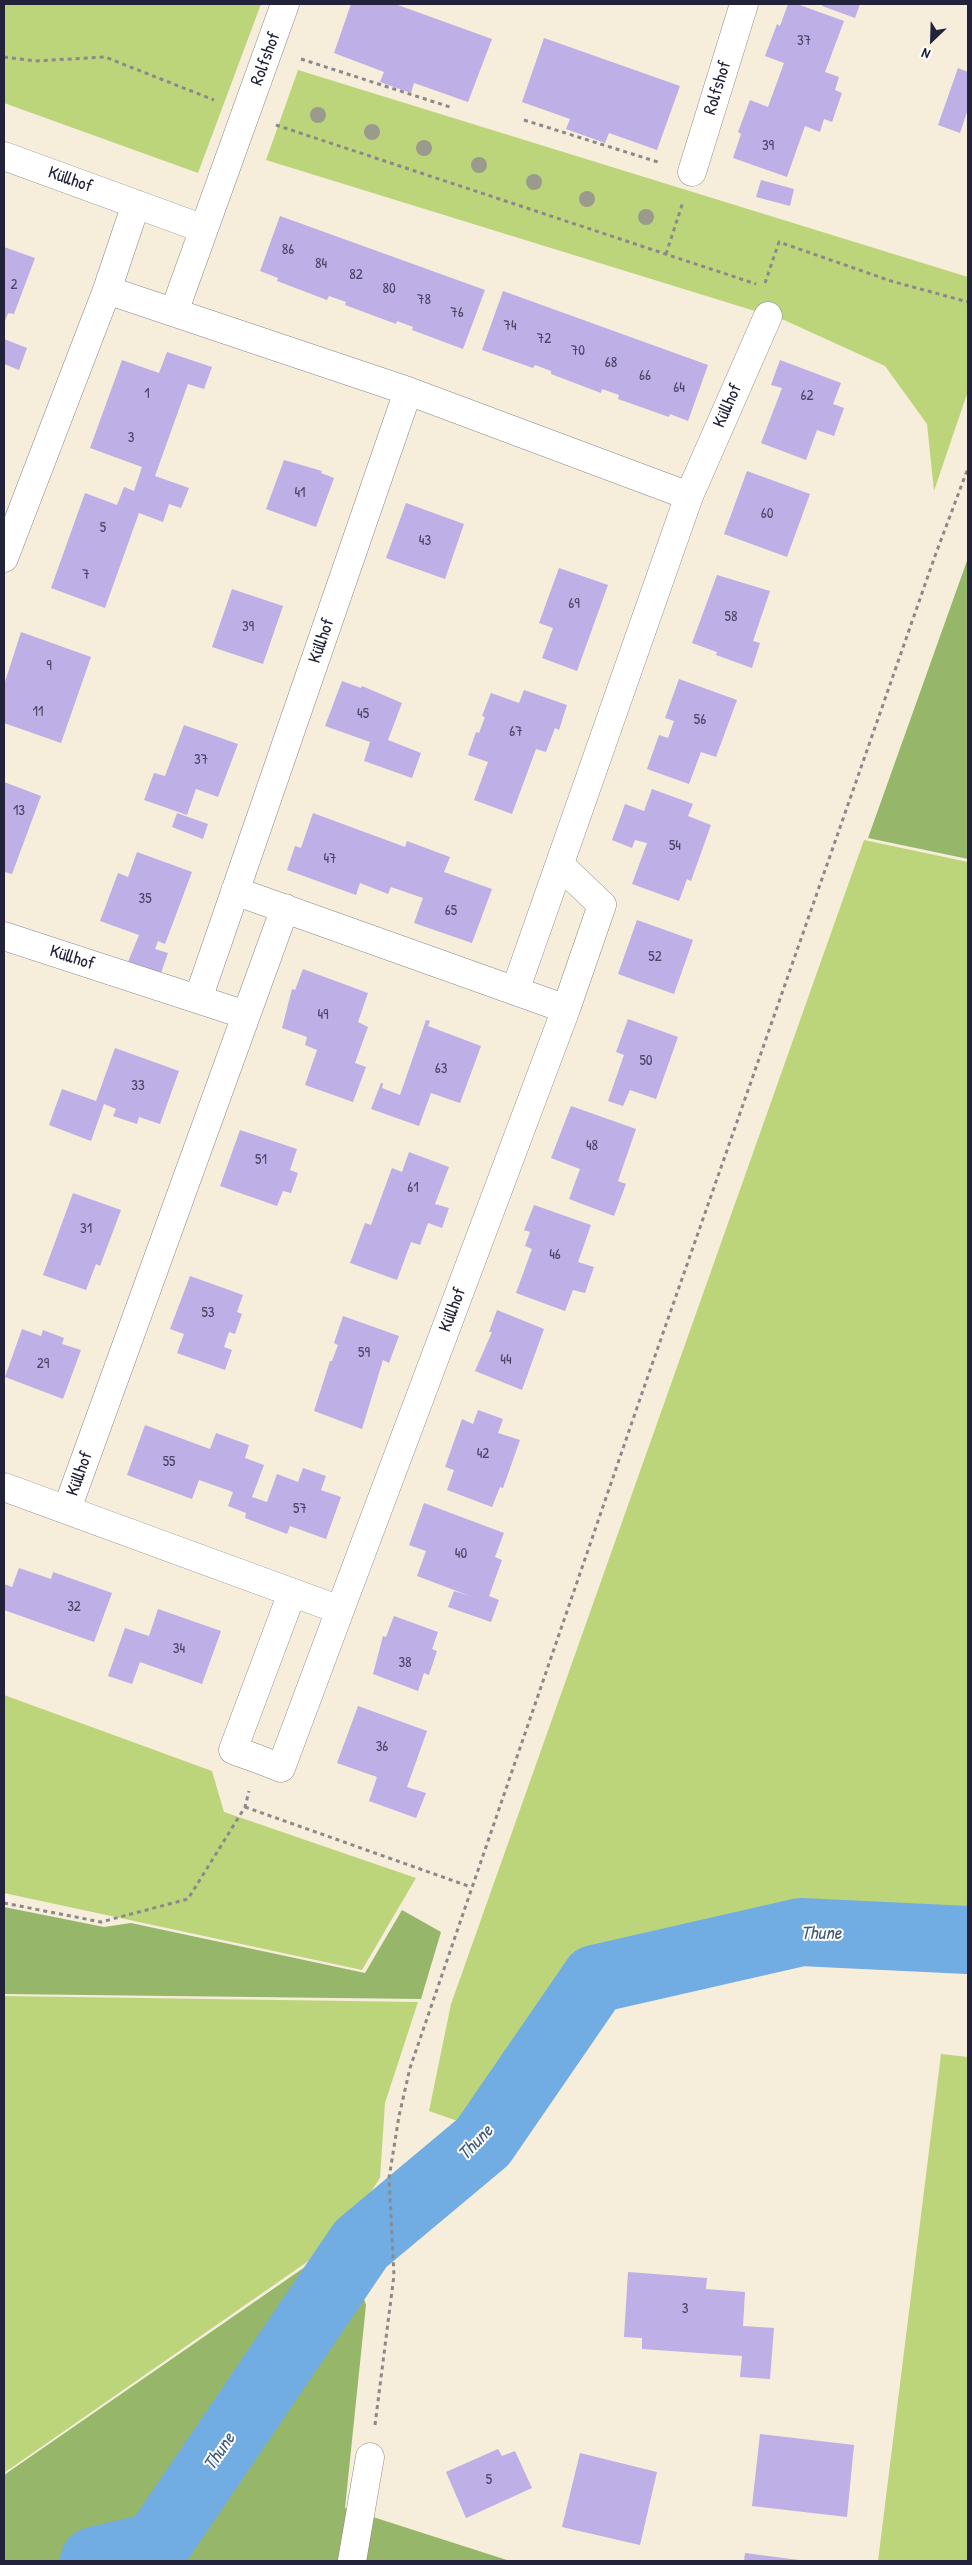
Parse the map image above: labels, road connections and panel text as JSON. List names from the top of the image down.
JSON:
{
  "streets": {
    "street": ["Rolfshof", "Küllhof"]
  },
  "water": ["Thune"],
  "house_numbers": [
    "37",
    "39",
    "86",
    "84",
    "82",
    "2",
    "80",
    "78",
    "76",
    "74",
    "72",
    "70",
    "68",
    "66",
    "64",
    "1",
    "62",
    "3",
    "41",
    "60",
    "5",
    "43",
    "7",
    "69",
    "58",
    "39",
    "9",
    "11",
    "45",
    "56",
    "67",
    "37",
    "13",
    "54",
    "47",
    "35",
    "65",
    "52",
    "49",
    "50",
    "63",
    "33",
    "48",
    "51",
    "61",
    "31",
    "46",
    "53",
    "59",
    "44",
    "29",
    "42",
    "55",
    "57",
    "40",
    "32",
    "34",
    "38",
    "36",
    "3",
    "5"
  ],
  "north": "bottom left"
}
